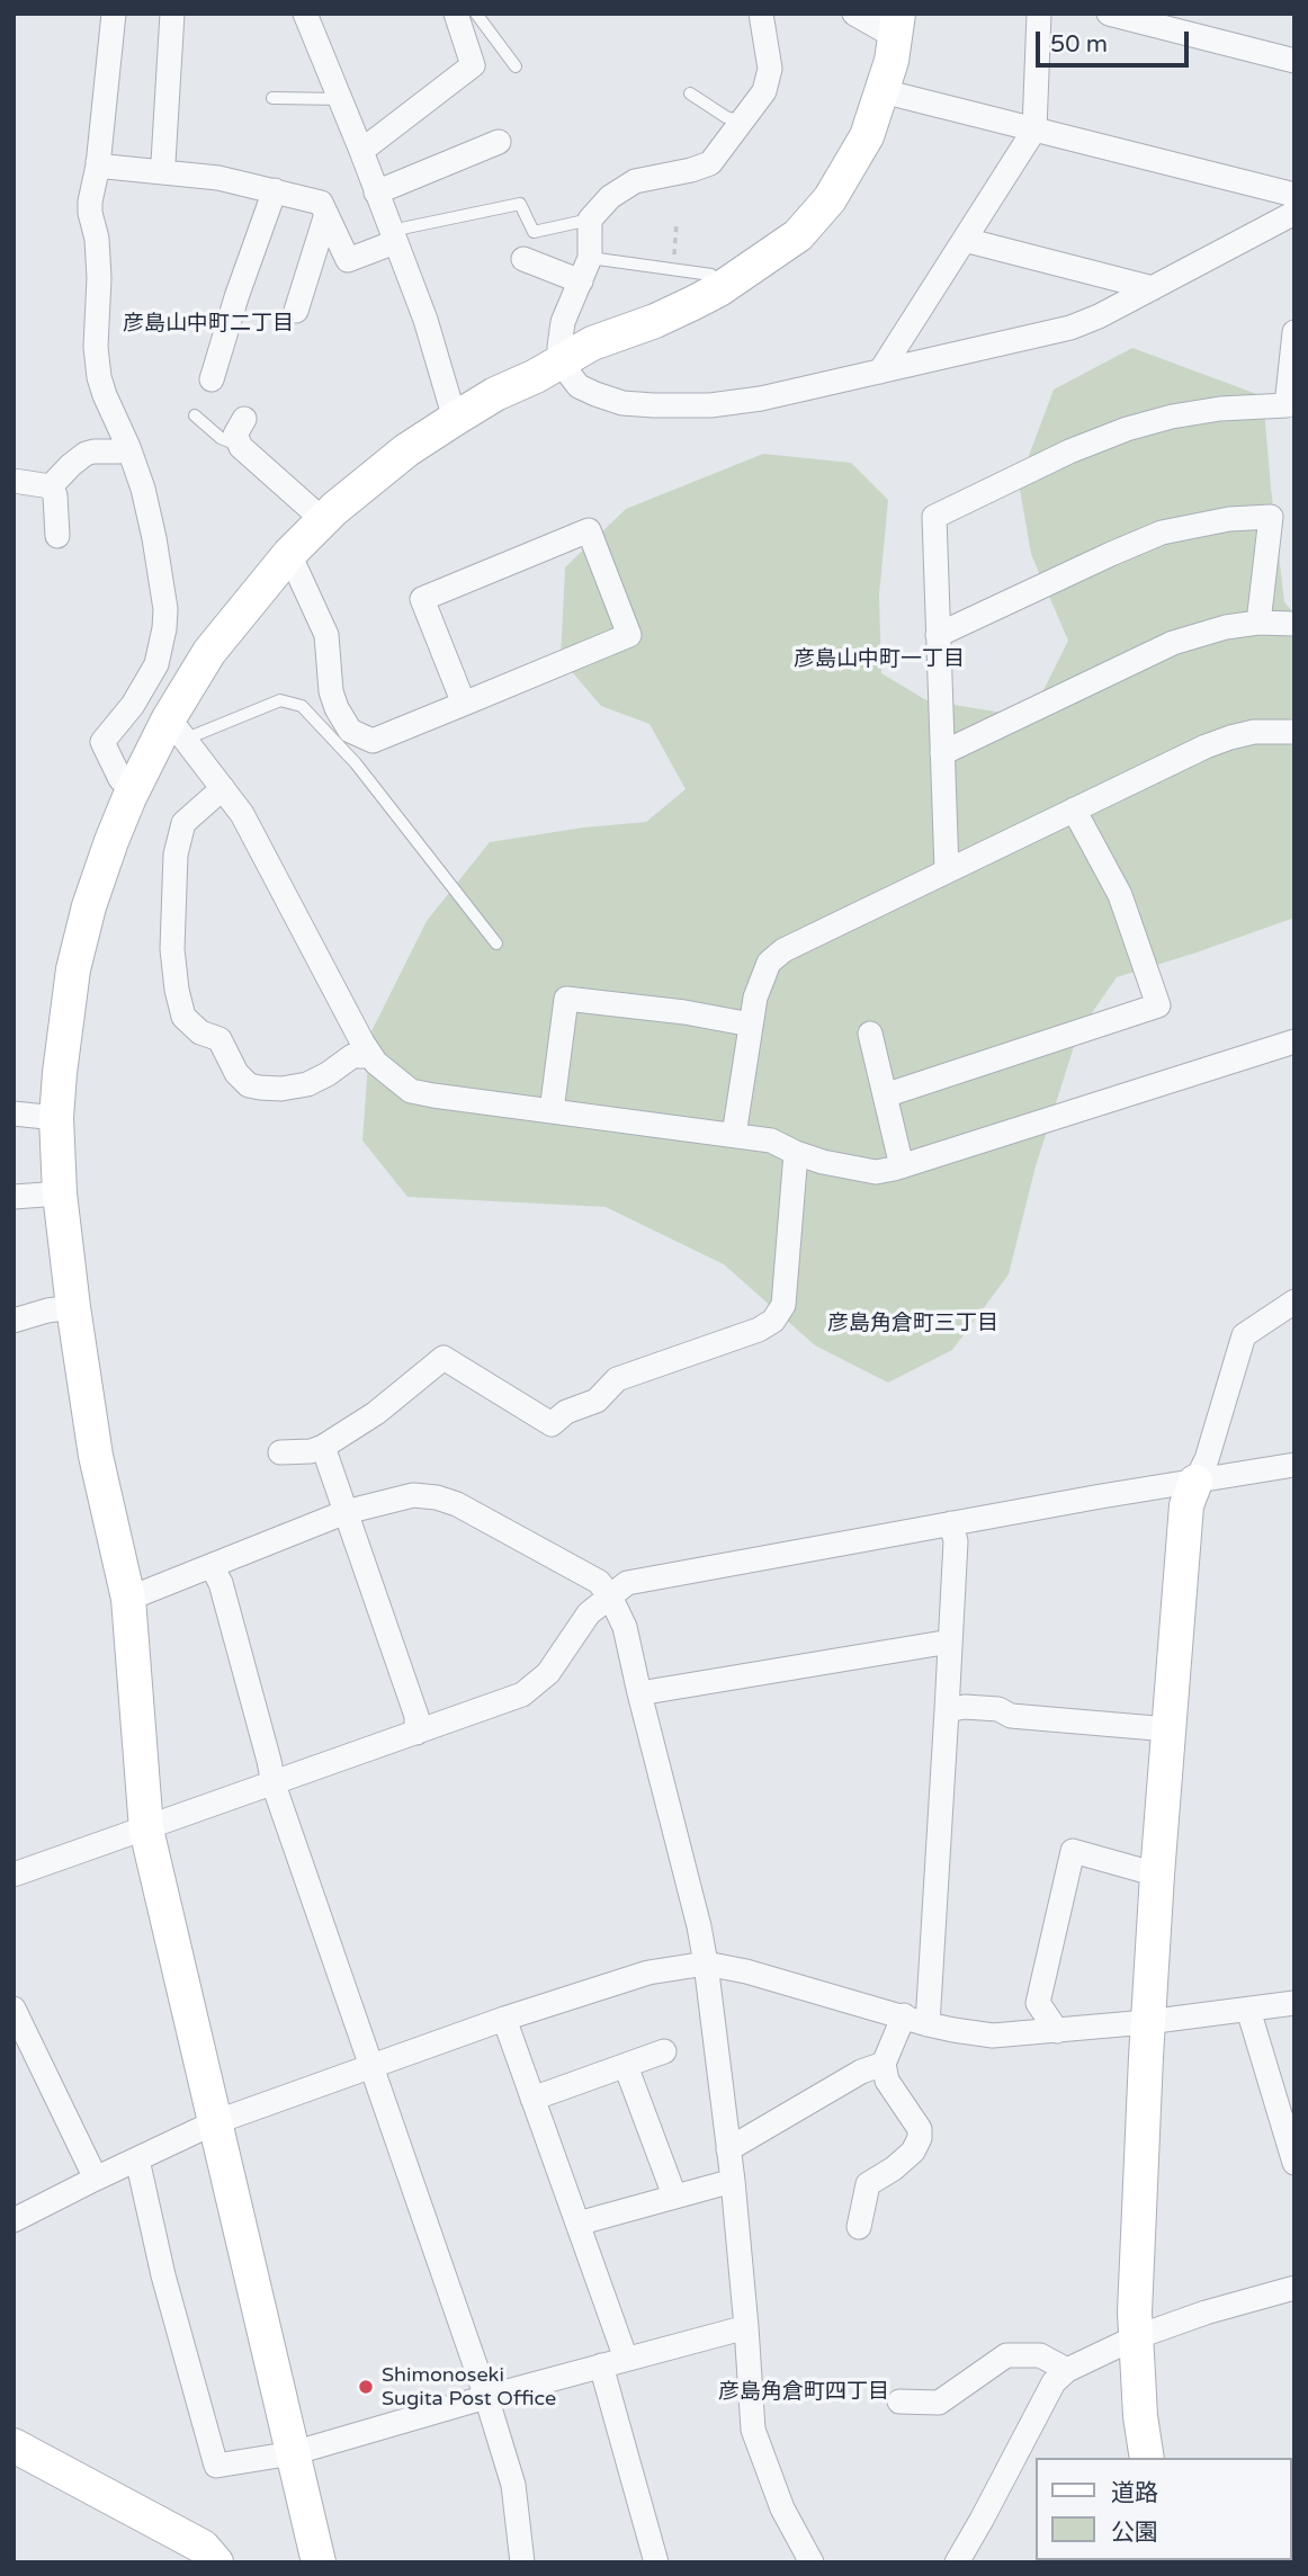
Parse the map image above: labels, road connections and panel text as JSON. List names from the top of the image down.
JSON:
{
  "districts": [
    "彦島山中町二丁目",
    "彦島山中町一丁目",
    "彦島角倉町三丁目",
    "彦島角倉町四丁目"
  ],
  "places": ["Shimonoseki Sugita Post Office"],
  "legend": ["道路", "公園"],
  "scale_bar": "50 m"
}
